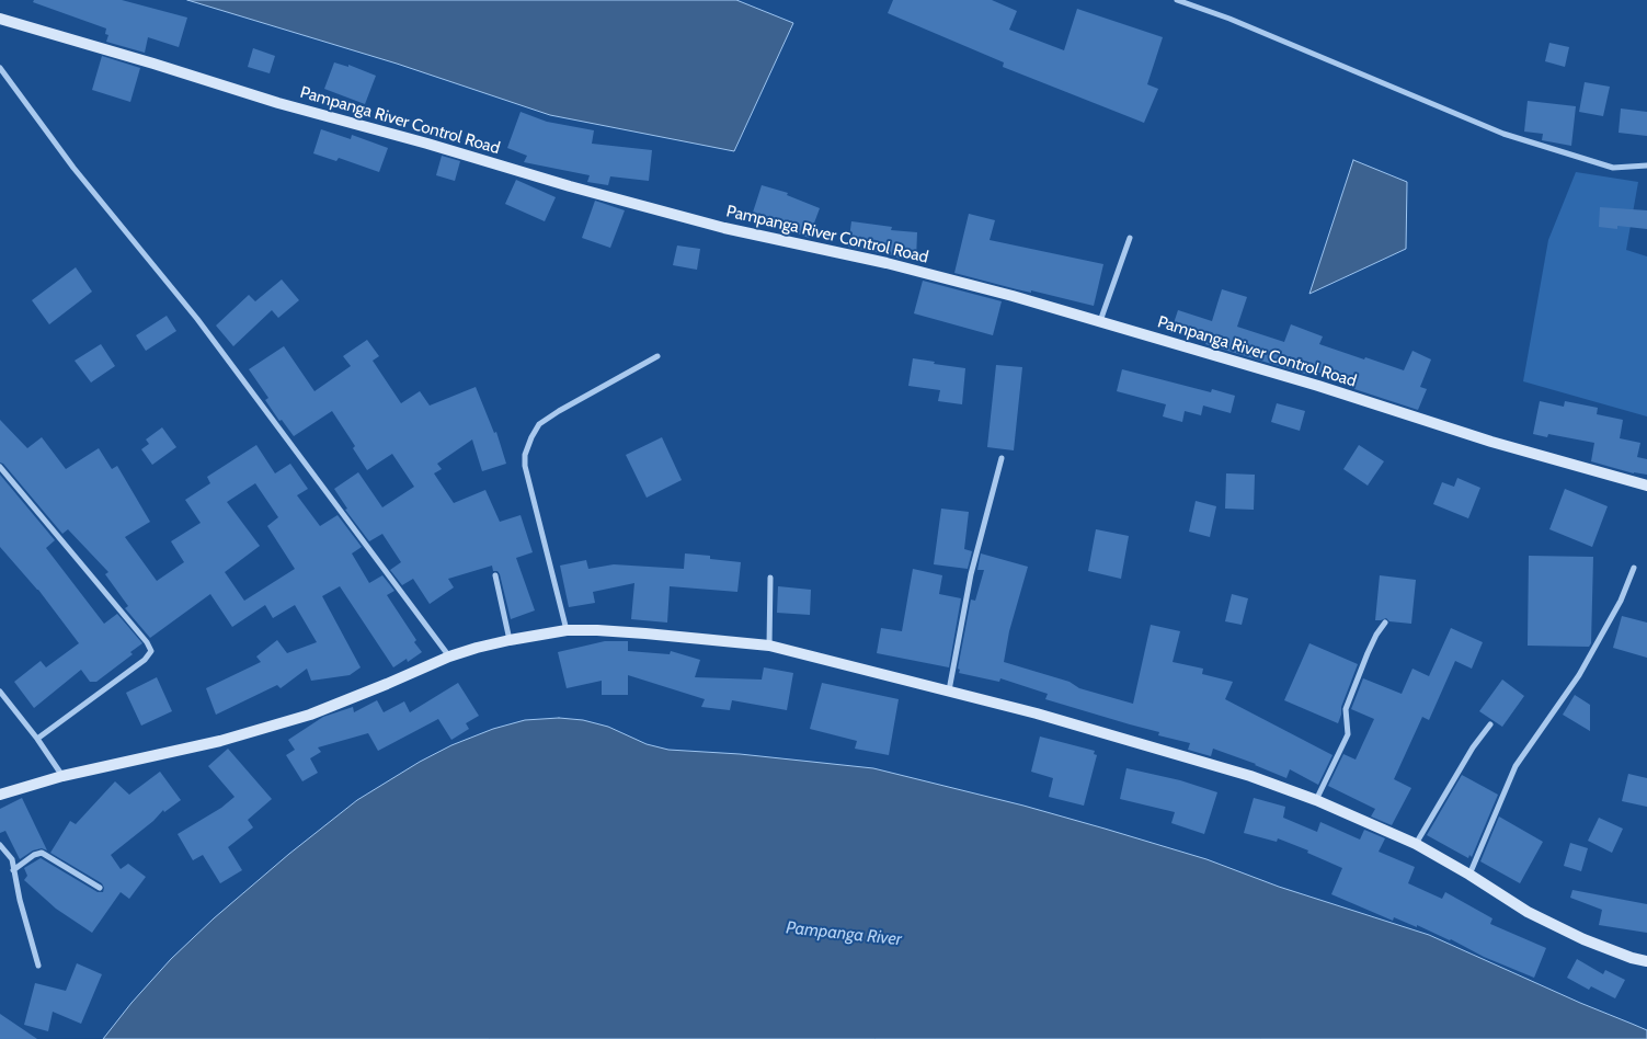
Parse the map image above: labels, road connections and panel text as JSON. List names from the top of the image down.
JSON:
{
  "streets": {
    "street": ["Pampanga River Control Road"]
  },
  "water": ["Pampanga River"]
}
